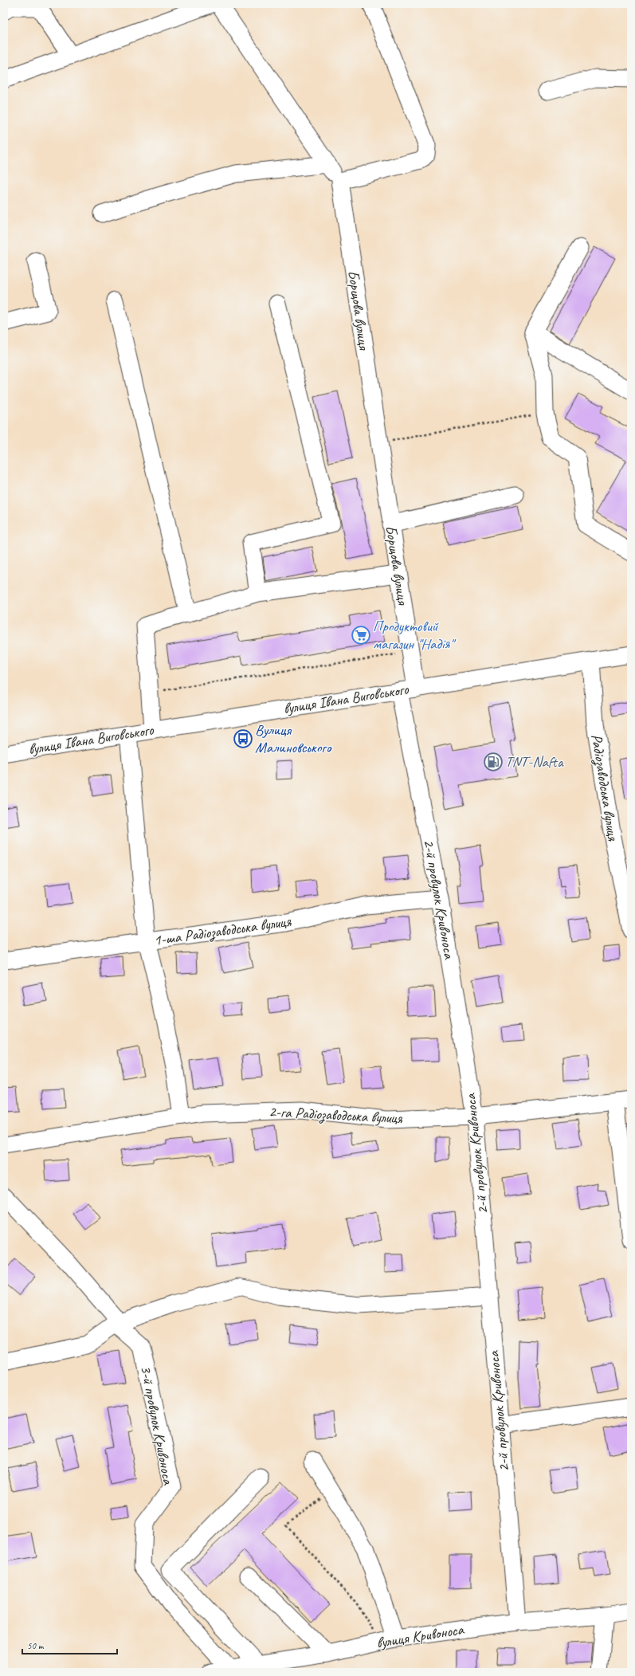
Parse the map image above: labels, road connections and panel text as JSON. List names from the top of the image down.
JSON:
{
  "streets": {
    "street": [
      "Борщова вулиця",
      "вулиця Івана Виговського",
      "Радіозаводська вулиця",
      "2-й провулок Кривоноса",
      "1-ша Радіозаводська вулиця",
      "2-га Радіозаводська вулиця",
      "3-й провулок Кривоноса",
      "вулиця Кривоноса"
    ]
  },
  "crossings": [
    ["Борщова вулиця", "вулиця Івана Виговського"],
    ["вулиця Івана Виговського", "Радіозаводська вулиця"],
    ["вулиця Івана Виговського", "2-й провулок Кривоноса"],
    ["2-й провулок Кривоноса", "1-ша Радіозаводська вулиця"],
    ["2-й провулок Кривоноса", "2-га Радіозаводська вулиця"],
    ["2-й провулок Кривоноса", "вулиця Кривоноса"],
    ["3-й провулок Кривоноса", "вулиця Кривоноса"]
  ],
  "places": {
    "supermarket": ["Продуктовий магазин \"Надія\""],
    "bus stop": ["Вулиця Малиновського"],
    "fuel station": ["TNT-Nafta"]
  },
  "scale_bar": "50 m"
}
